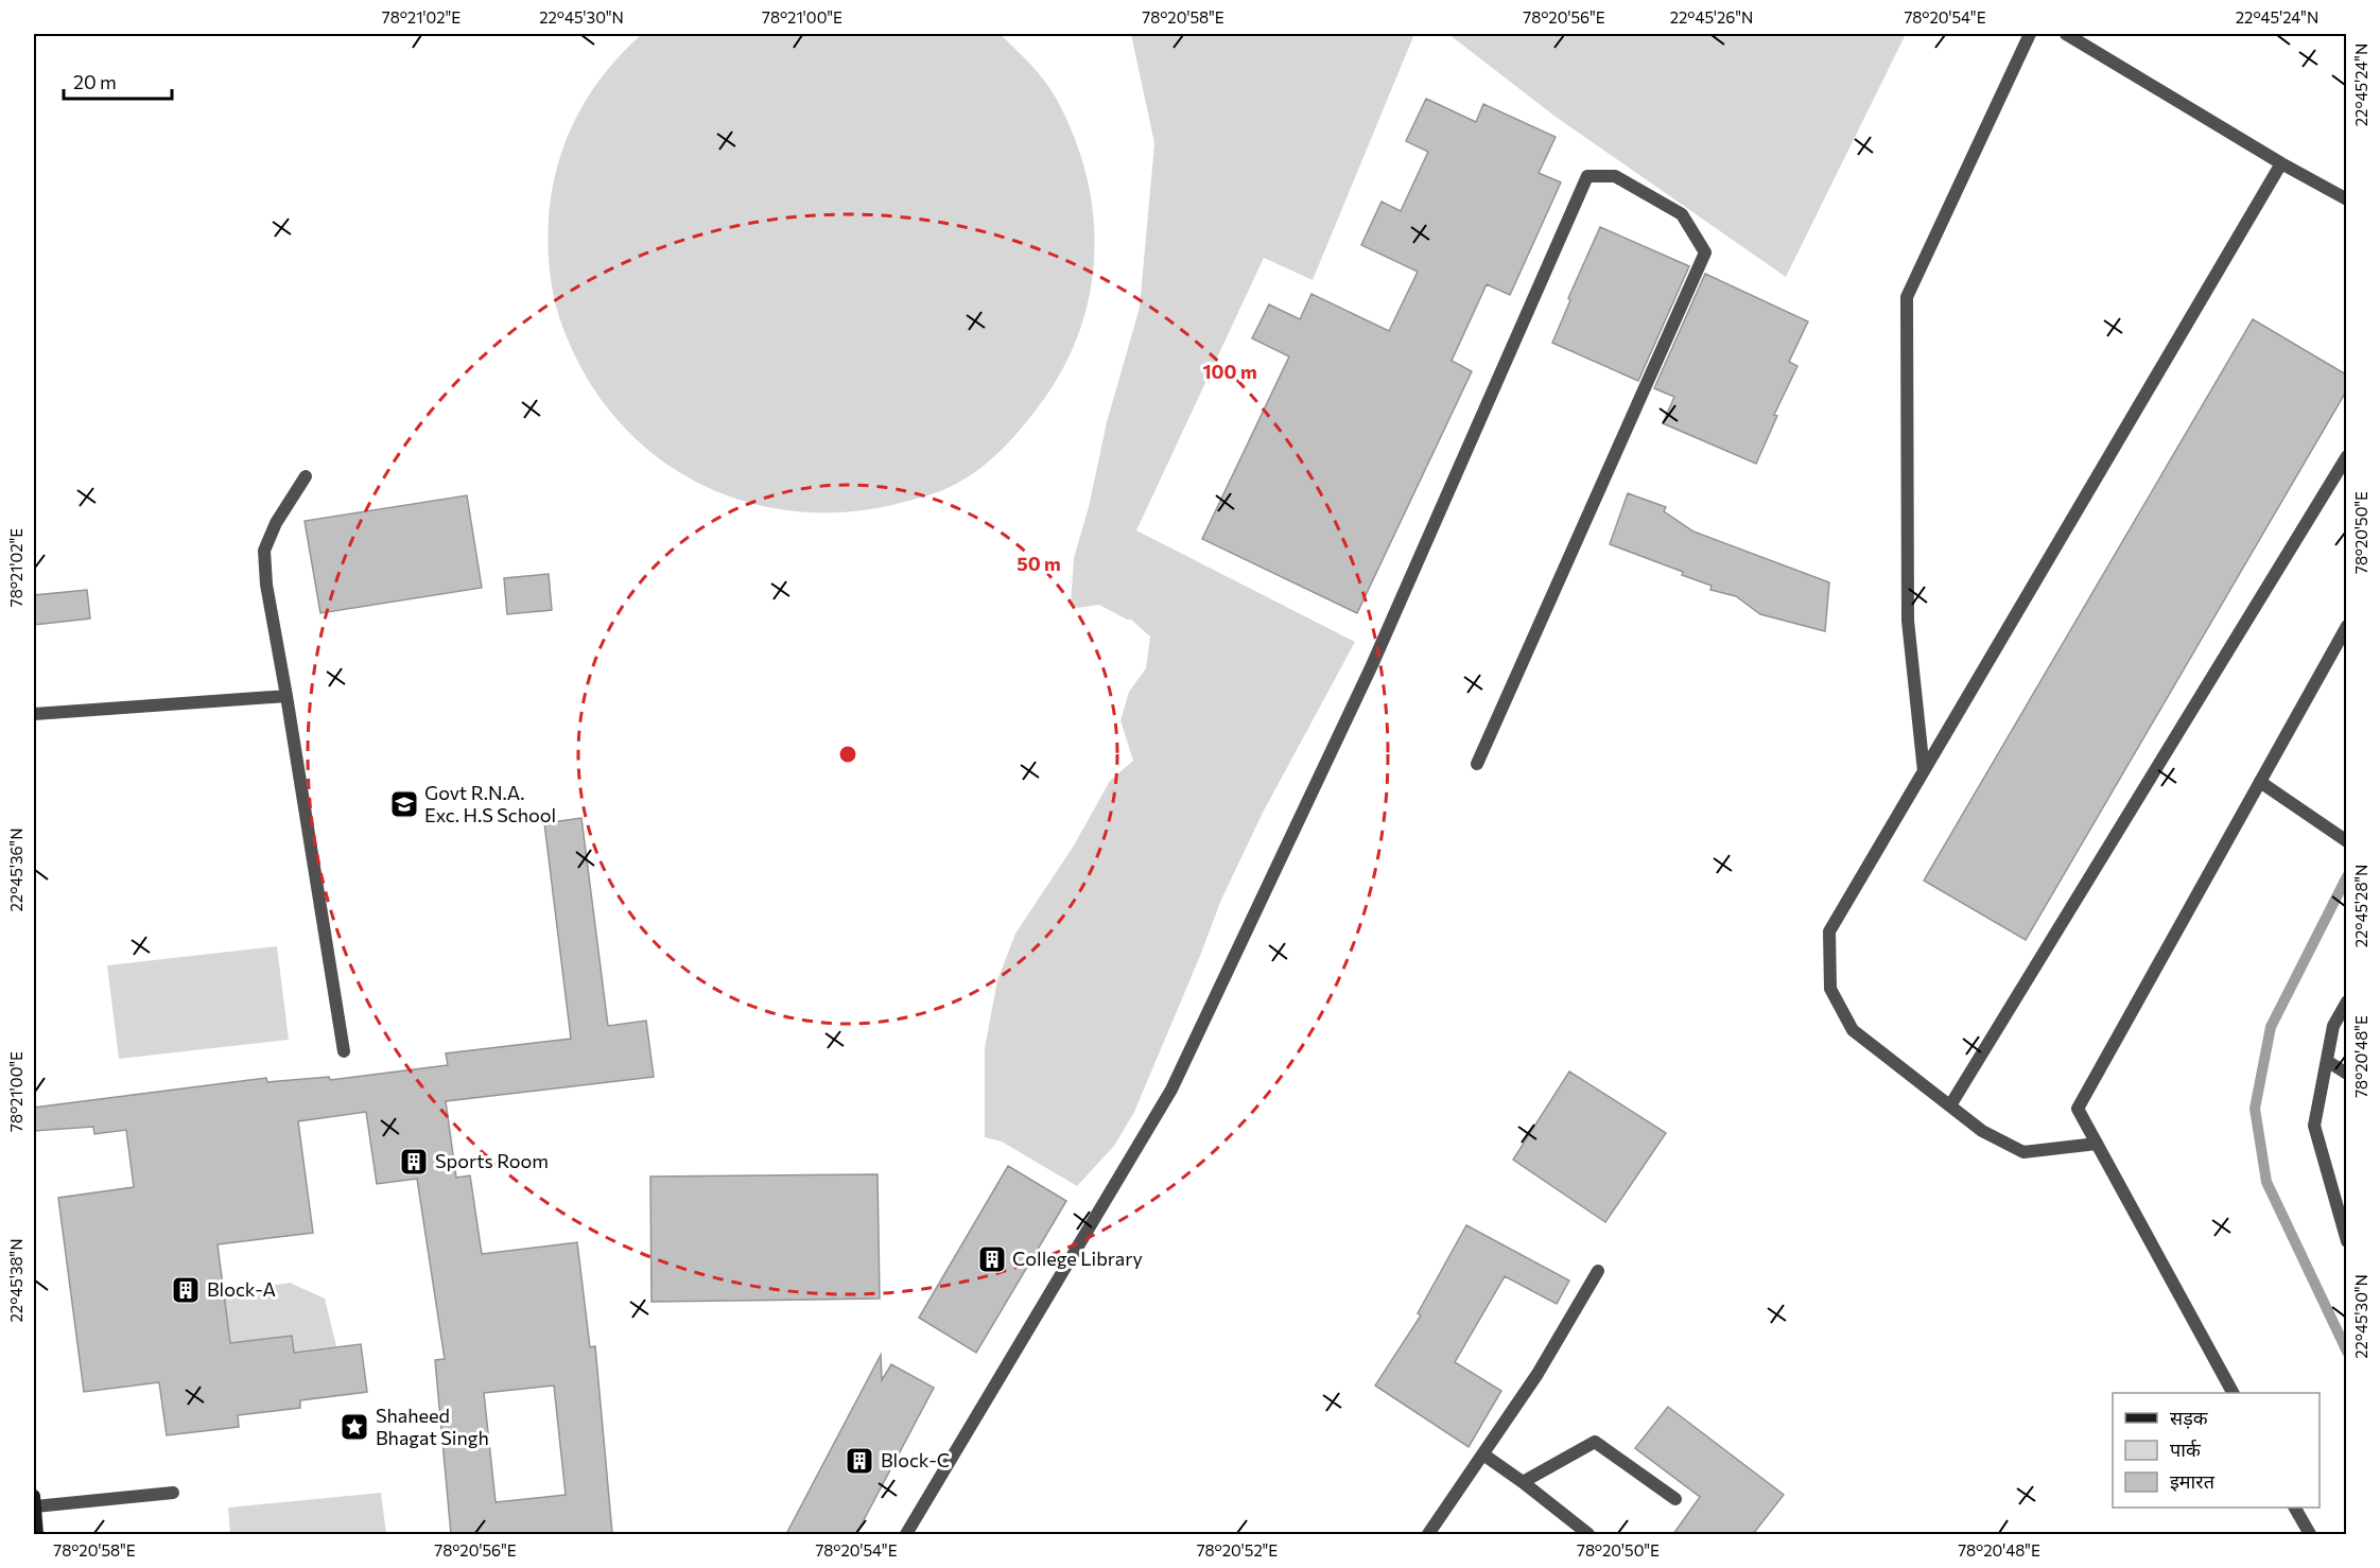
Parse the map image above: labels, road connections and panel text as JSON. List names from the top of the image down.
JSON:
{
  "places": {
    "school or university": ["Govt R.N.A. Exc. H.S School"],
    "building": [
      "Sports Room",
      "College Library",
      "Block-A",
      "Block-C"
    ],
    "place": ["Shaheed Bhagat Singh"]
  },
  "legend": ["सड़क", "पार्क", "इमारत"],
  "scale_bar": "20 m",
  "coordinates": [
    "78°21'02\"E",
    "22°45'30\"N",
    "78°21'00\"E",
    "78°20'58\"E",
    "78°20'56\"E",
    "22°45'26\"N",
    "78°20'54\"E",
    "22°45'24\"N",
    "78°20'50\"E",
    "22°45'36\"N",
    "22°45'28\"N",
    "78°20'48\"E",
    "22°45'38\"N",
    "78°20'52\"E"
  ],
  "rings": ["100 m", "50 m"]
}
